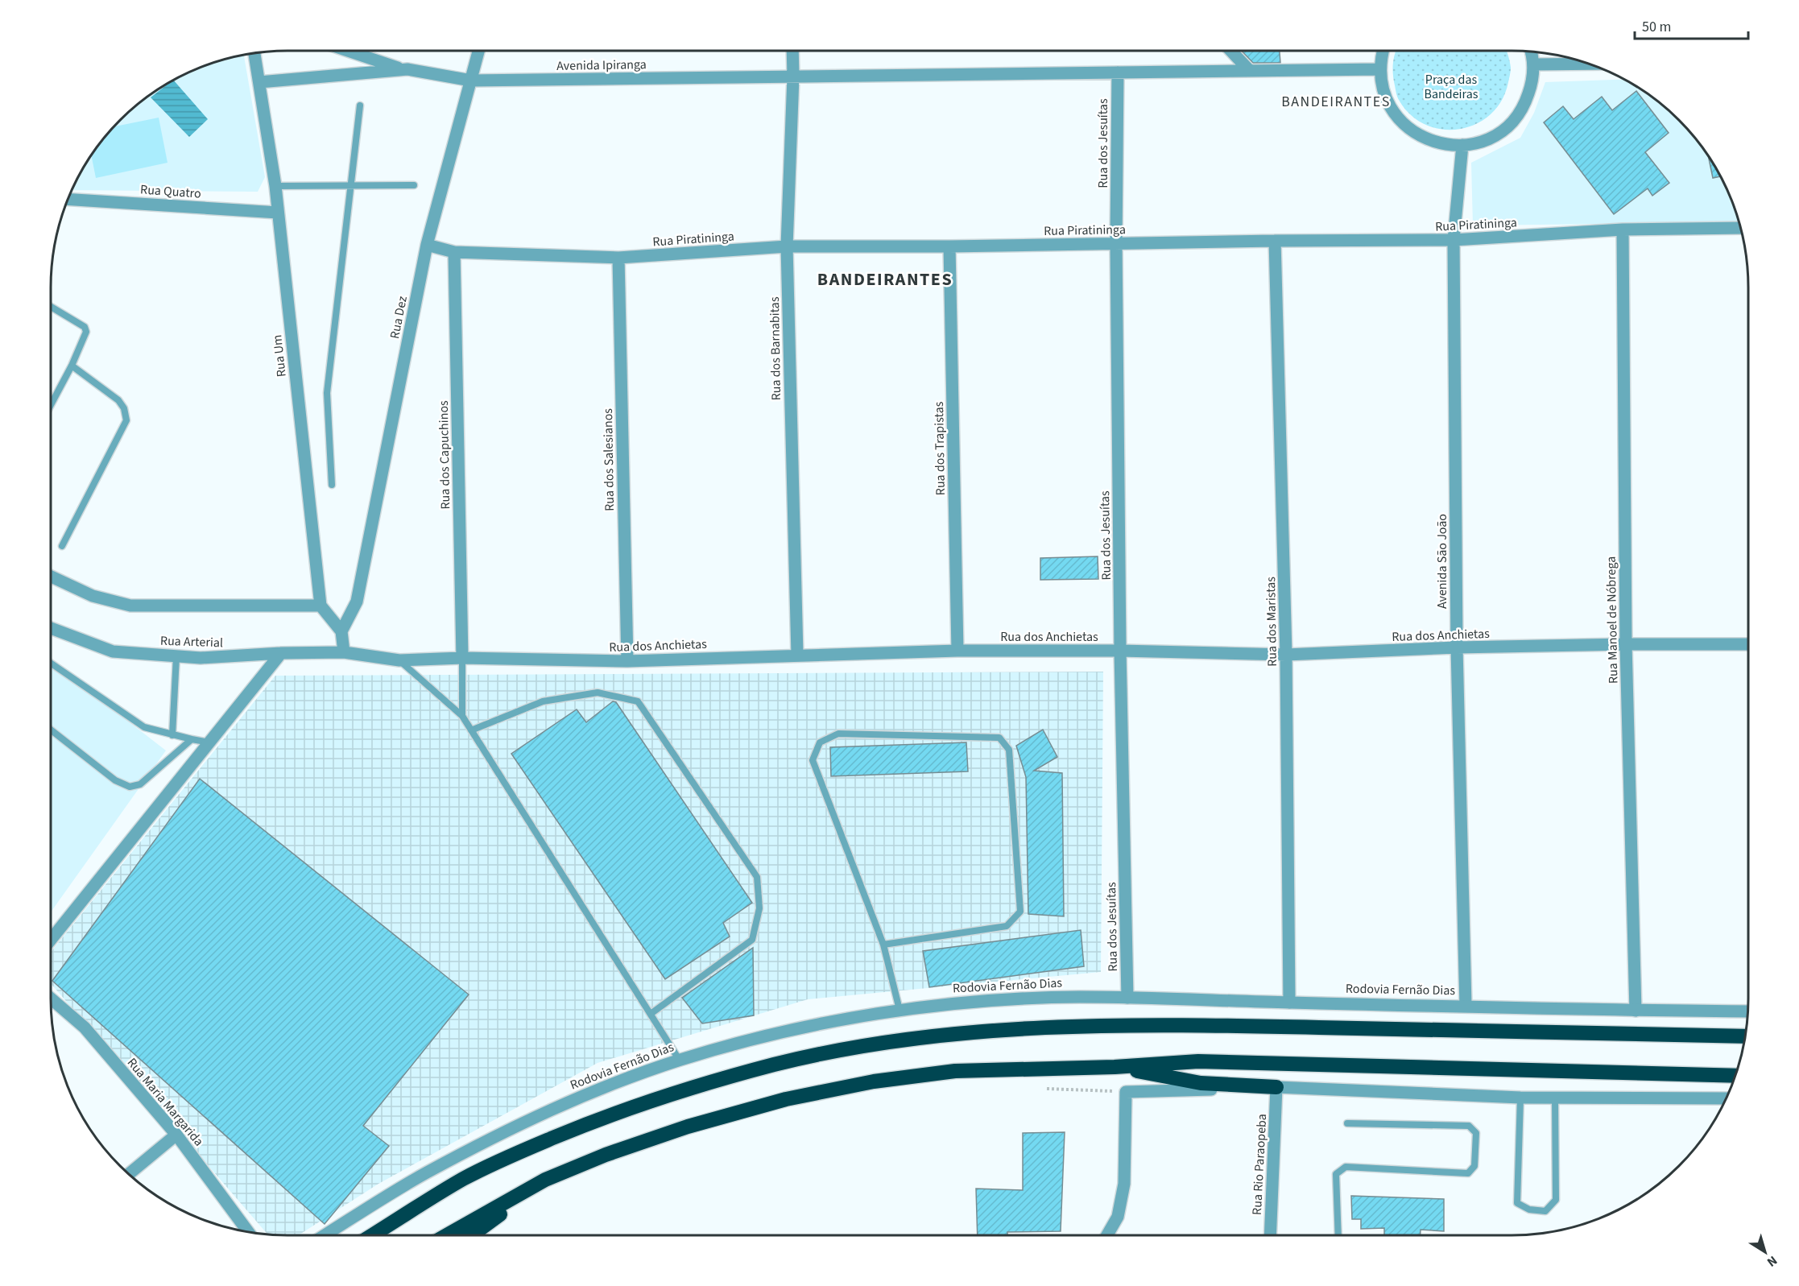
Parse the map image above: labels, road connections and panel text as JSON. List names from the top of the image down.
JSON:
{
  "streets": {
    "street": [
      "Avenida Ipiranga",
      "Rua dos Jesuítas",
      "Rua Quatro",
      "Rua Piratininga",
      "Rua Dez",
      "Rua dos Barnabitas",
      "Rua Um",
      "Rua dos Trapistas",
      "Rua dos Capuchinos",
      "Rua dos Salesianos",
      "Avenida São João",
      "Rua Manoel de Nóbrega",
      "Rua dos Maristas",
      "Rua dos Anchietas",
      "Rua Arterial",
      "Rodovia Fernão Dias",
      "Rua Maria Margarida",
      "Rua Rio Paraopeba"
    ]
  },
  "crossings": [
    ["Avenida Ipiranga", "Rua dos Jesuítas"],
    ["Avenida Ipiranga", "Rua Dez"],
    ["Avenida Ipiranga", "Rua dos Barnabitas"],
    ["Avenida Ipiranga", "Rua Um"],
    ["Rua dos Jesuítas", "Rua Piratininga"],
    ["Rua dos Jesuítas", "Rua dos Anchietas"],
    ["Rua dos Jesuítas", "Rodovia Fernão Dias"],
    ["Rua Quatro", "Rua Um"],
    ["Rua Piratininga", "Rua Dez"],
    ["Rua Piratininga", "Rua dos Barnabitas"],
    ["Rua Piratininga", "Rua dos Trapistas"],
    ["Rua Piratininga", "Rua dos Capuchinos"],
    ["Rua Piratininga", "Rua dos Salesianos"],
    ["Rua Piratininga", "Avenida São João"],
    ["Rua Piratininga", "Rua Manoel de Nóbrega"],
    ["Rua Piratininga", "Rua dos Maristas"],
    ["Rua dos Barnabitas", "Rua dos Anchietas"],
    ["Rua dos Trapistas", "Rua dos Anchietas"],
    ["Rua dos Capuchinos", "Rua dos Anchietas"],
    ["Rua dos Salesianos", "Rua dos Anchietas"],
    ["Avenida São João", "Rua dos Anchietas"],
    ["Avenida São João", "Rodovia Fernão Dias"],
    ["Rua Manoel de Nóbrega", "Rua dos Anchietas"],
    ["Rua Manoel de Nóbrega", "Rodovia Fernão Dias"],
    ["Rua dos Maristas", "Rua dos Anchietas"],
    ["Rua dos Maristas", "Rodovia Fernão Dias"],
    ["Rua dos Anchietas", "Rua Arterial"]
  ],
  "districts": ["BANDEIRANTES", "BANDEIRANTES"],
  "parks": ["Praça das Bandeiras"],
  "scale_bar": "50 m",
  "north": "bottom right"
}
